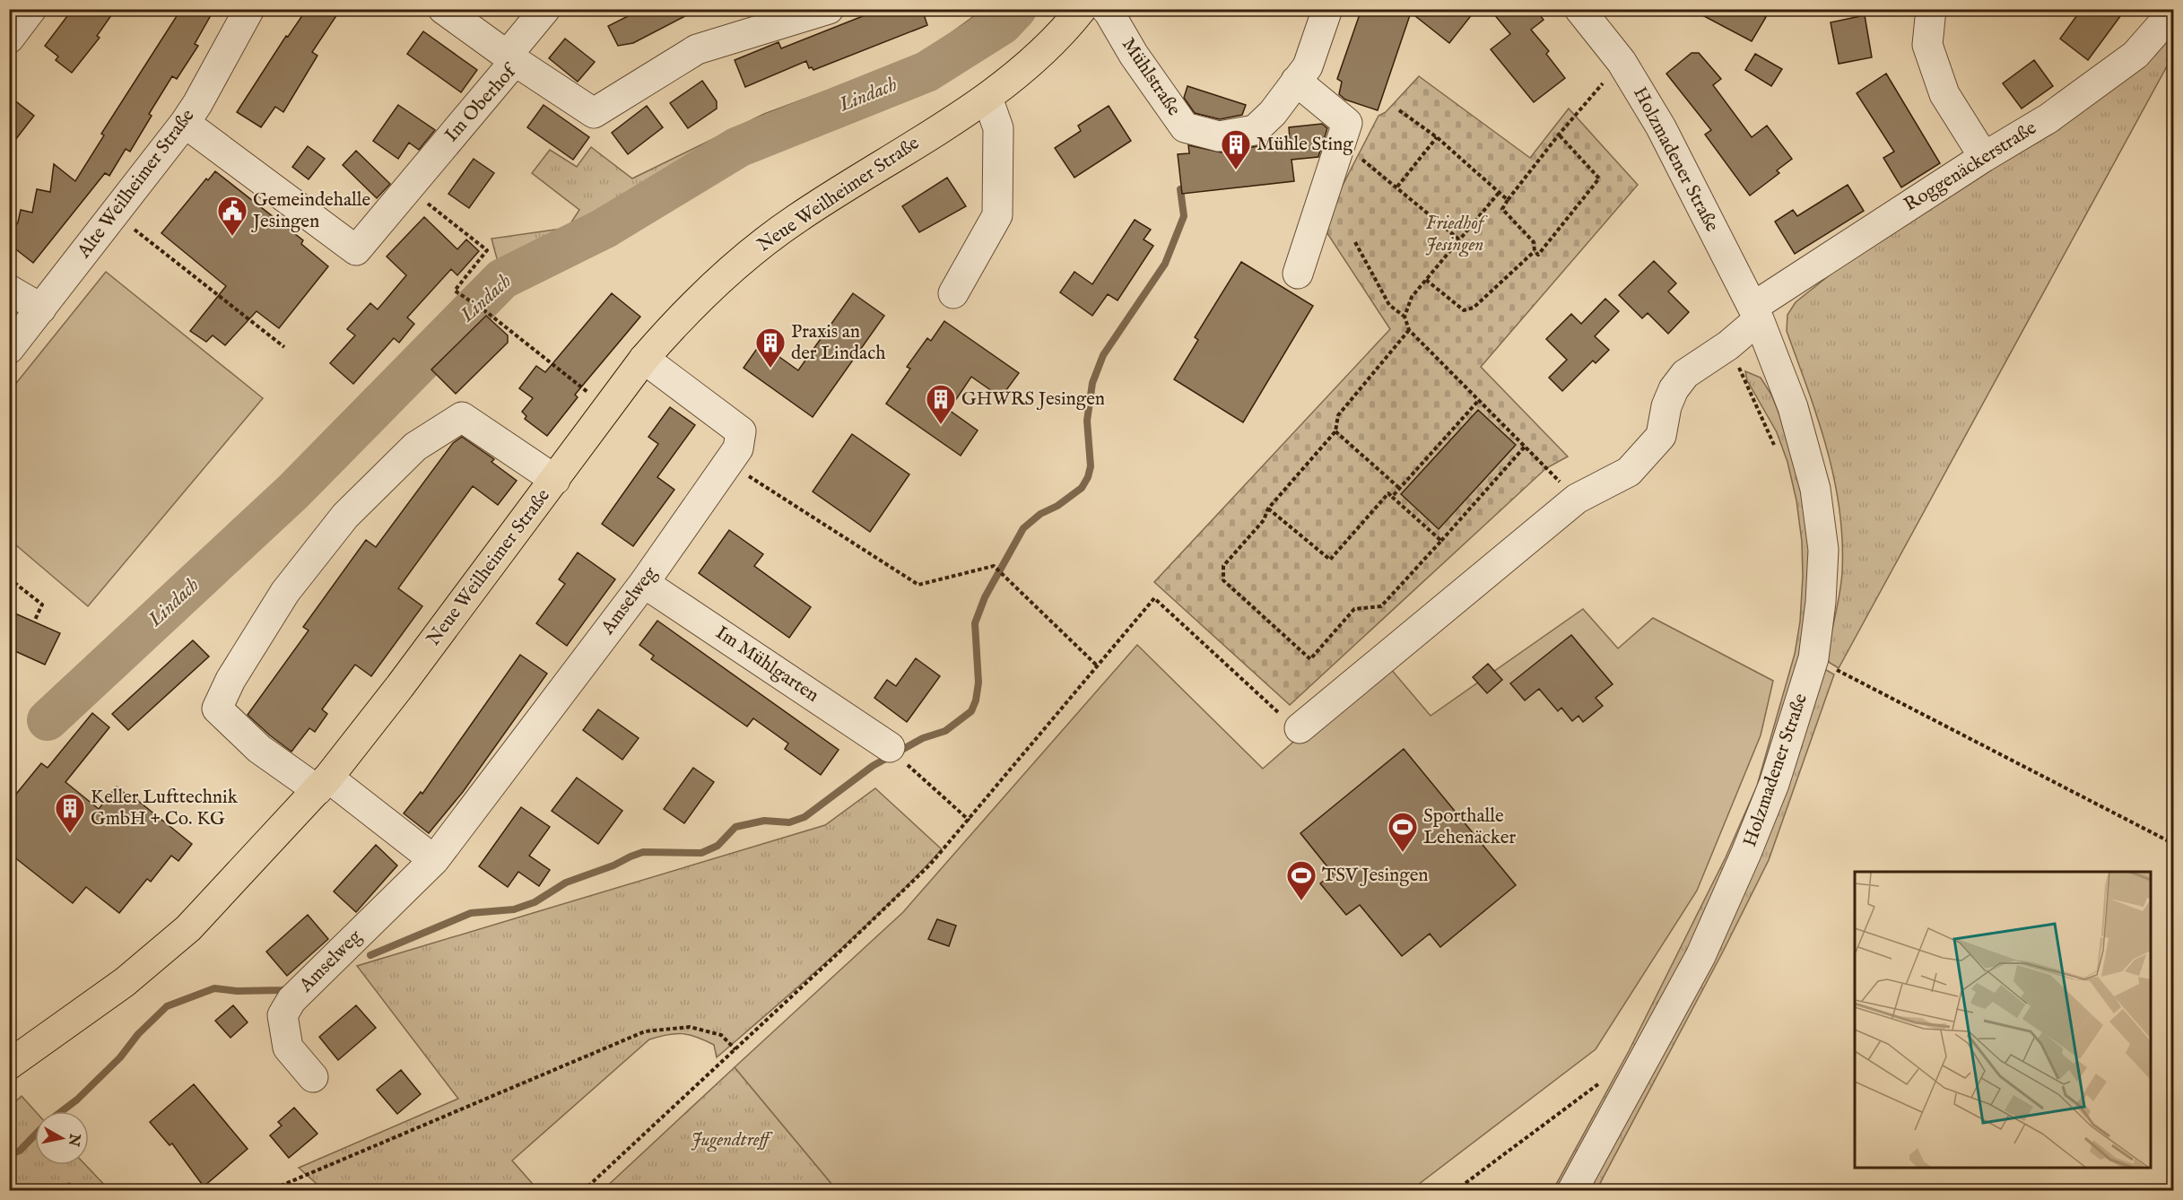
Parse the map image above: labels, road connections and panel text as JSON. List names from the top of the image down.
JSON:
{
  "streets": {
    "main road": ["Neue Weilheimer Straße"],
    "street": [
      "Mühlstraße",
      "Im Oberhof",
      "Holzmadener Straße",
      "Roggenäckerstraße",
      "Alte Weilheimer Straße",
      "Amselweg",
      "Im Mühlgarten"
    ]
  },
  "crossings": [
    ["Im Oberhof", "Alte Weilheimer Straße"],
    ["Holzmadener Straße", "Roggenäckerstraße"],
    ["Neue Weilheimer Straße", "Amselweg"],
    ["Amselweg", "Im Mühlgarten"]
  ],
  "water": ["Lindach"],
  "parks": ["Friedhof Jesingen", "Jugendtreff"],
  "places": {
    "building": [
      "Mühle Sting",
      "Praxis an der Lindach",
      "GHWRS Jesingen",
      "Keller Lufttechnik GmbH + Co. KG"
    ],
    "public building": ["Gemeindehalle Jesingen"],
    "sports": ["Sporthalle Lehenäcker", "TSV Jesingen"]
  },
  "north": "right"
}
